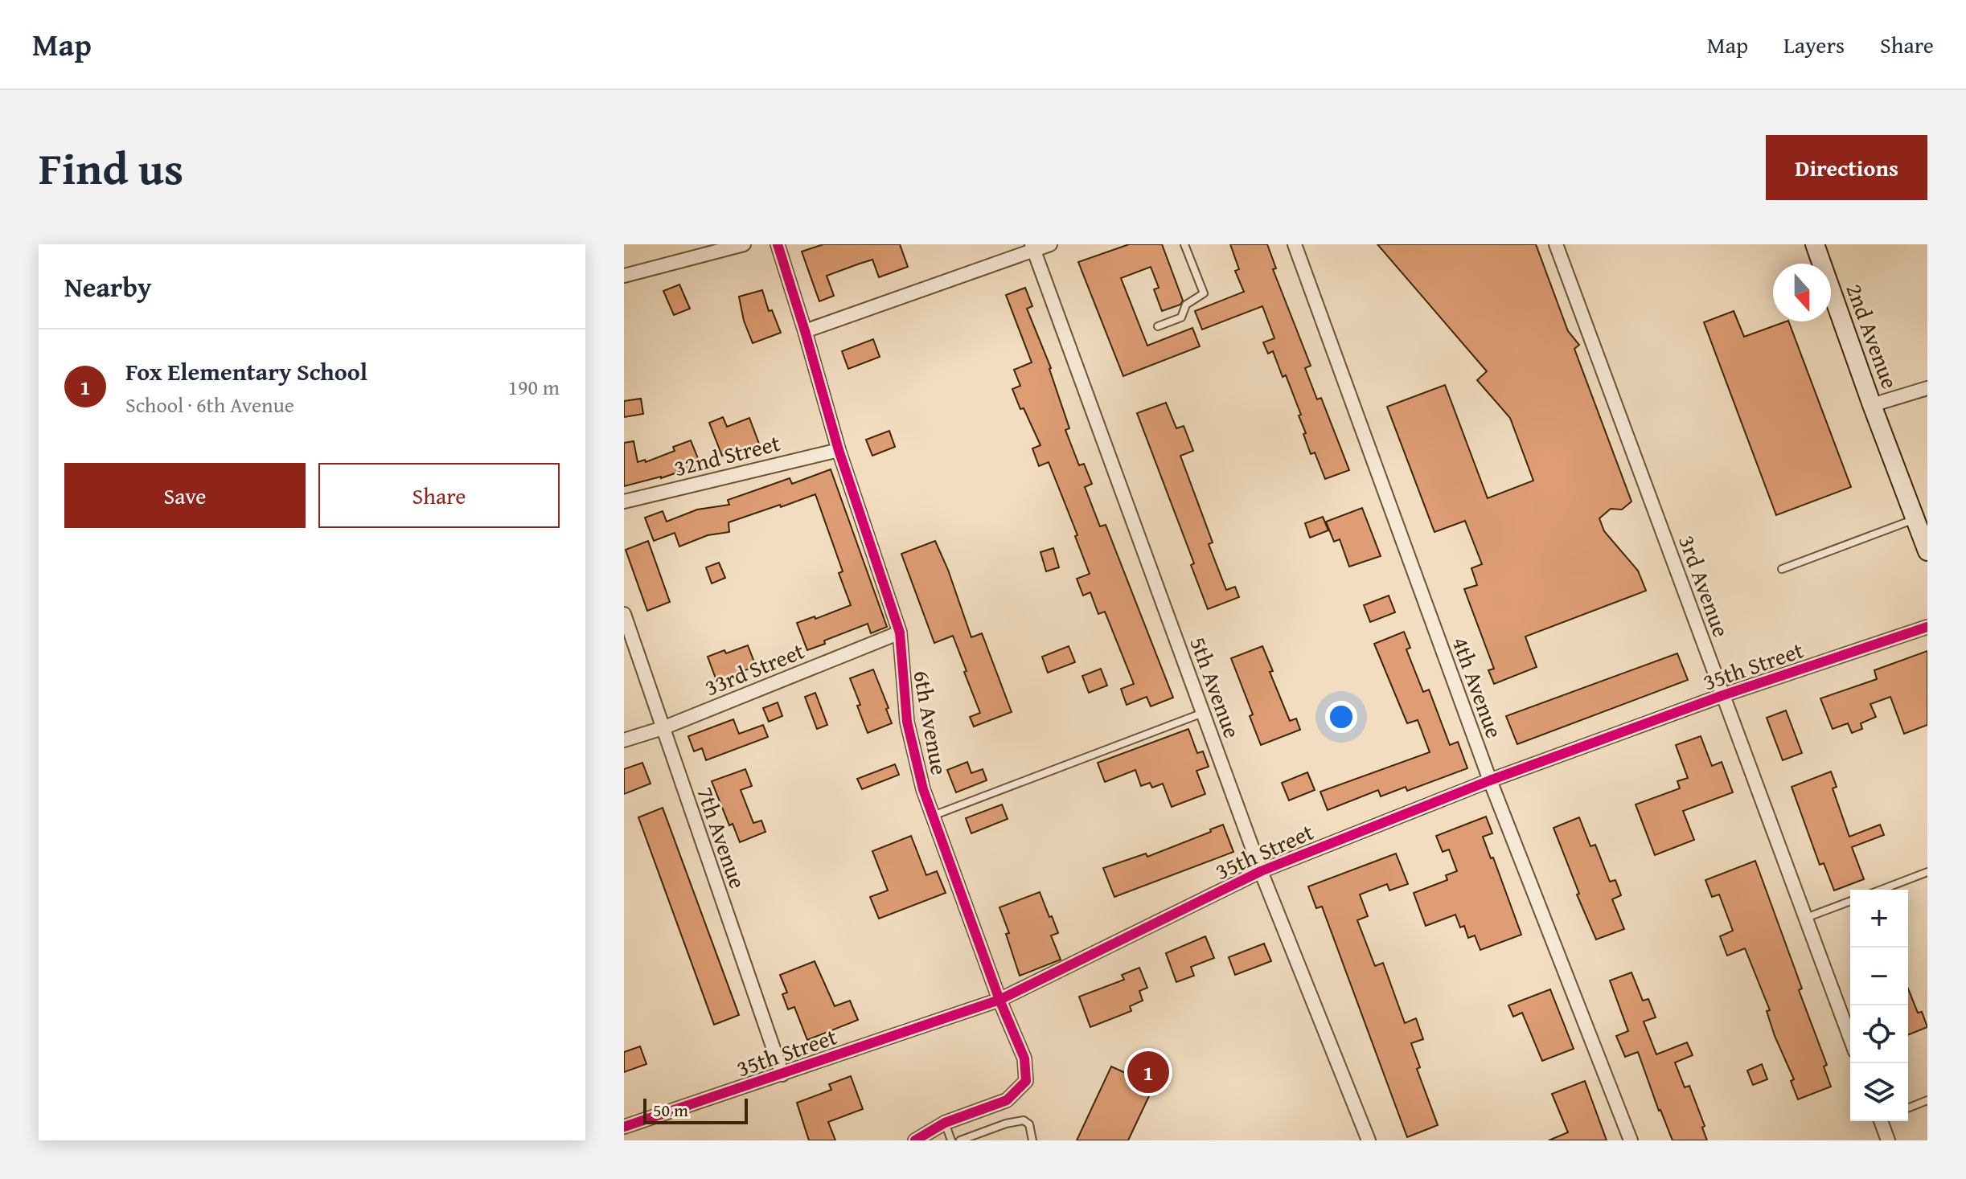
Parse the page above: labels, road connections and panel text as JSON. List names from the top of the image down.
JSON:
{
  "streets": {
    "main road": ["2nd Avenue"],
    "street": [
      "32nd Street",
      "3rd Avenue",
      "35th Street",
      "33rd Street",
      "5th Avenue",
      "4th Avenue",
      "6th Avenue",
      "7th Avenue"
    ]
  },
  "crossings": [
    ["32nd Street", "6th Avenue"],
    ["3rd Avenue", "35th Street"],
    ["35th Street", "5th Avenue"],
    ["35th Street", "4th Avenue"],
    ["35th Street", "6th Avenue"],
    ["35th Street", "7th Avenue"],
    ["33rd Street", "6th Avenue"],
    ["33rd Street", "7th Avenue"]
  ],
  "scale_bar": "50 m",
  "north": "bottom",
  "page": {
    "header": "Map",
    "nav": ["Map", "Layers", "Share"],
    "title": "Find us",
    "buttons": [
      "Directions",
      ["Save", "Share"]
    ],
    "heading": "Nearby",
    "list": [
      {
        "mark": "1",
        "name": "Fox Elementary School",
        "note": "School · 6th Avenue",
        "value": "190 m"
      }
    ],
    "map_buttons": ["+", "−"],
    "pins": "1",
    "scale": "50 m"
  }
}
